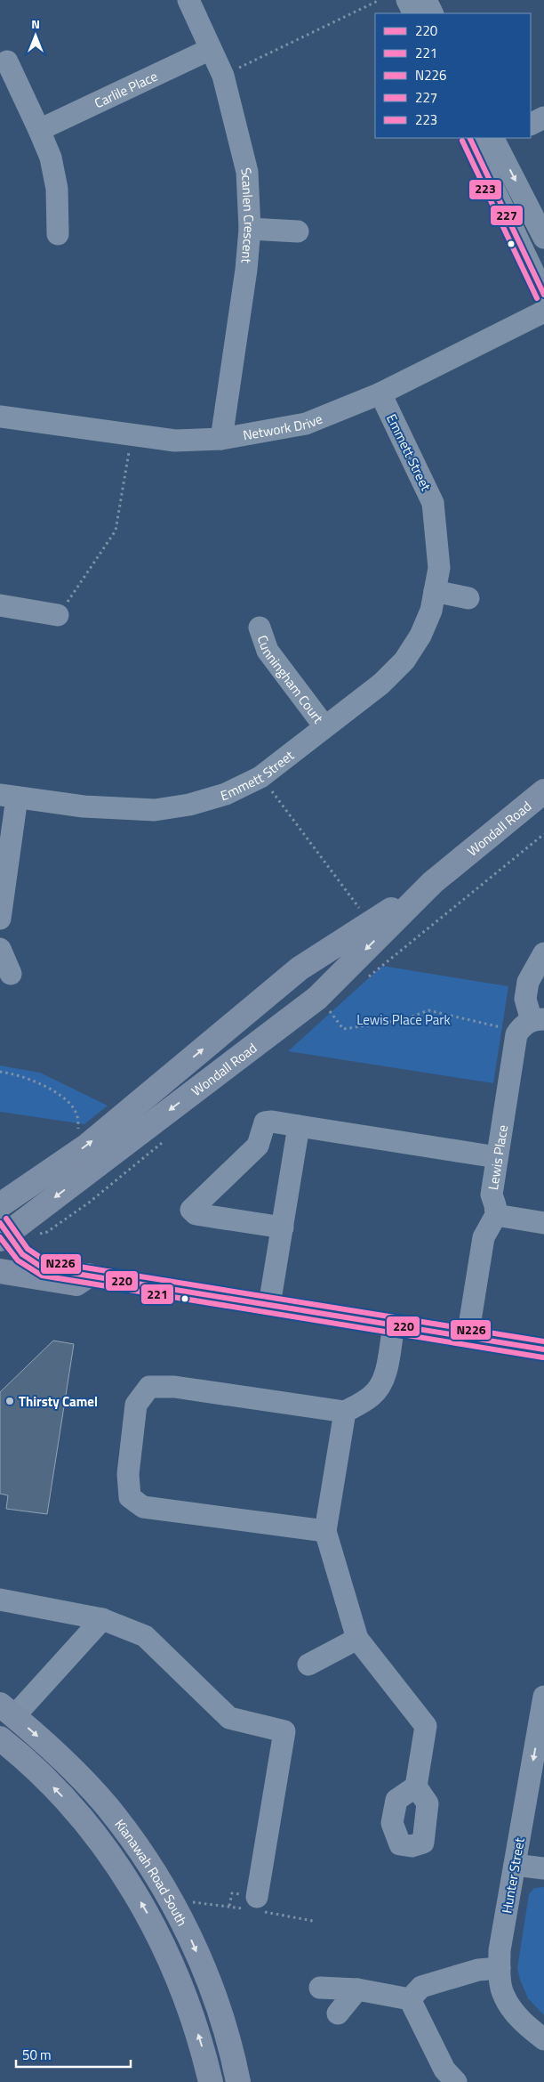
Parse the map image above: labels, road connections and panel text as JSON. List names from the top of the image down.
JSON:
{
  "streets": {
    "main road": ["Wondall Road", "Kianawah Road South"],
    "street": [
      "Carlile Place",
      "Scanlen Crescent",
      "Network Drive",
      "Emmett Street",
      "Cunningham Court",
      "Lewis Place",
      "Hunter Street"
    ]
  },
  "crossings": [
    ["Carlile Place", "Scanlen Crescent"],
    ["Scanlen Crescent", "Network Drive"],
    ["Network Drive", "Emmett Street"],
    ["Emmett Street", "Cunningham Court"]
  ],
  "one_way": ["Hunter Street"],
  "parks": ["Lewis Place Park"],
  "places": ["Thirsty Camel"],
  "lines": [
    "transit line 227",
    "transit line 223",
    "transit line N226",
    "transit line 220",
    "transit line 221"
  ],
  "legend": [
    "220",
    "221",
    "N226",
    "227",
    "223"
  ],
  "scale_bar": "50 m",
  "north": "top"
}
